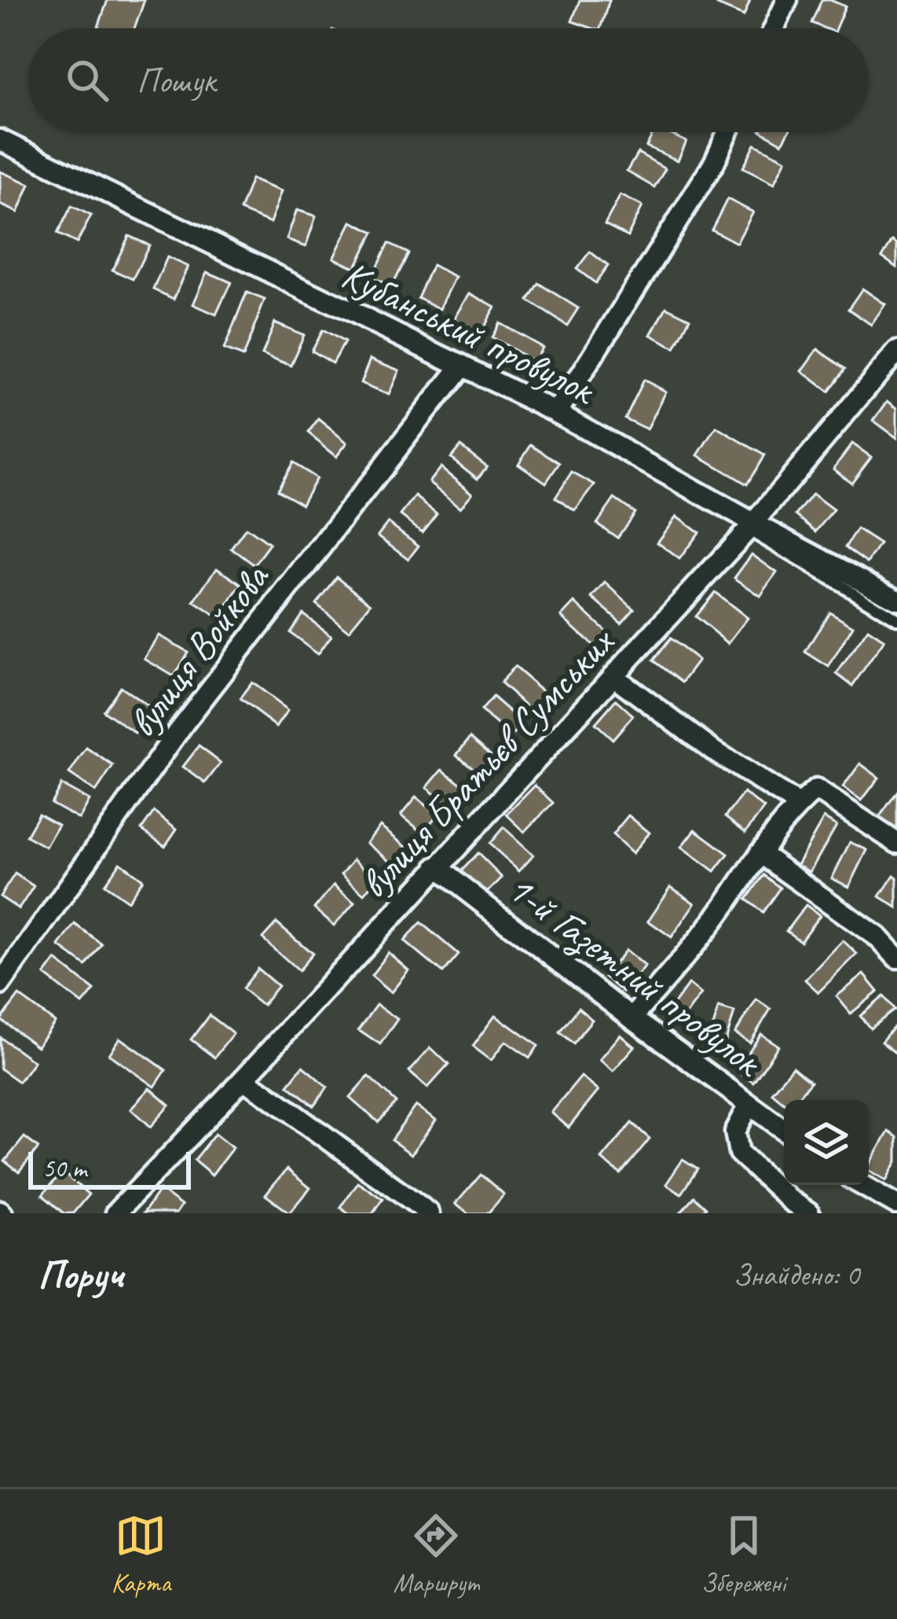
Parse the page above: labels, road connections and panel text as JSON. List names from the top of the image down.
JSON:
{
  "streets": {
    "street": [
      "Кубанський провулок",
      "вулиця Войкова",
      "вулиця Братьєв Сумських",
      "1-й Газетний провулок"
    ]
  },
  "crossings": [
    ["Кубанський провулок", "вулиця Войкова"],
    ["Кубанський провулок", "вулиця Братьєв Сумських"],
    ["вулиця Братьєв Сумських", "1-й Газетний провулок"]
  ],
  "scale_bar": "50 m",
  "page": {
    "search": "Пошук",
    "scale": "50 m",
    "heading": ["Поруч", "Знайдено: 0"],
    "nav": ["Карта", "Маршрут", "Збережені"]
  }
}
